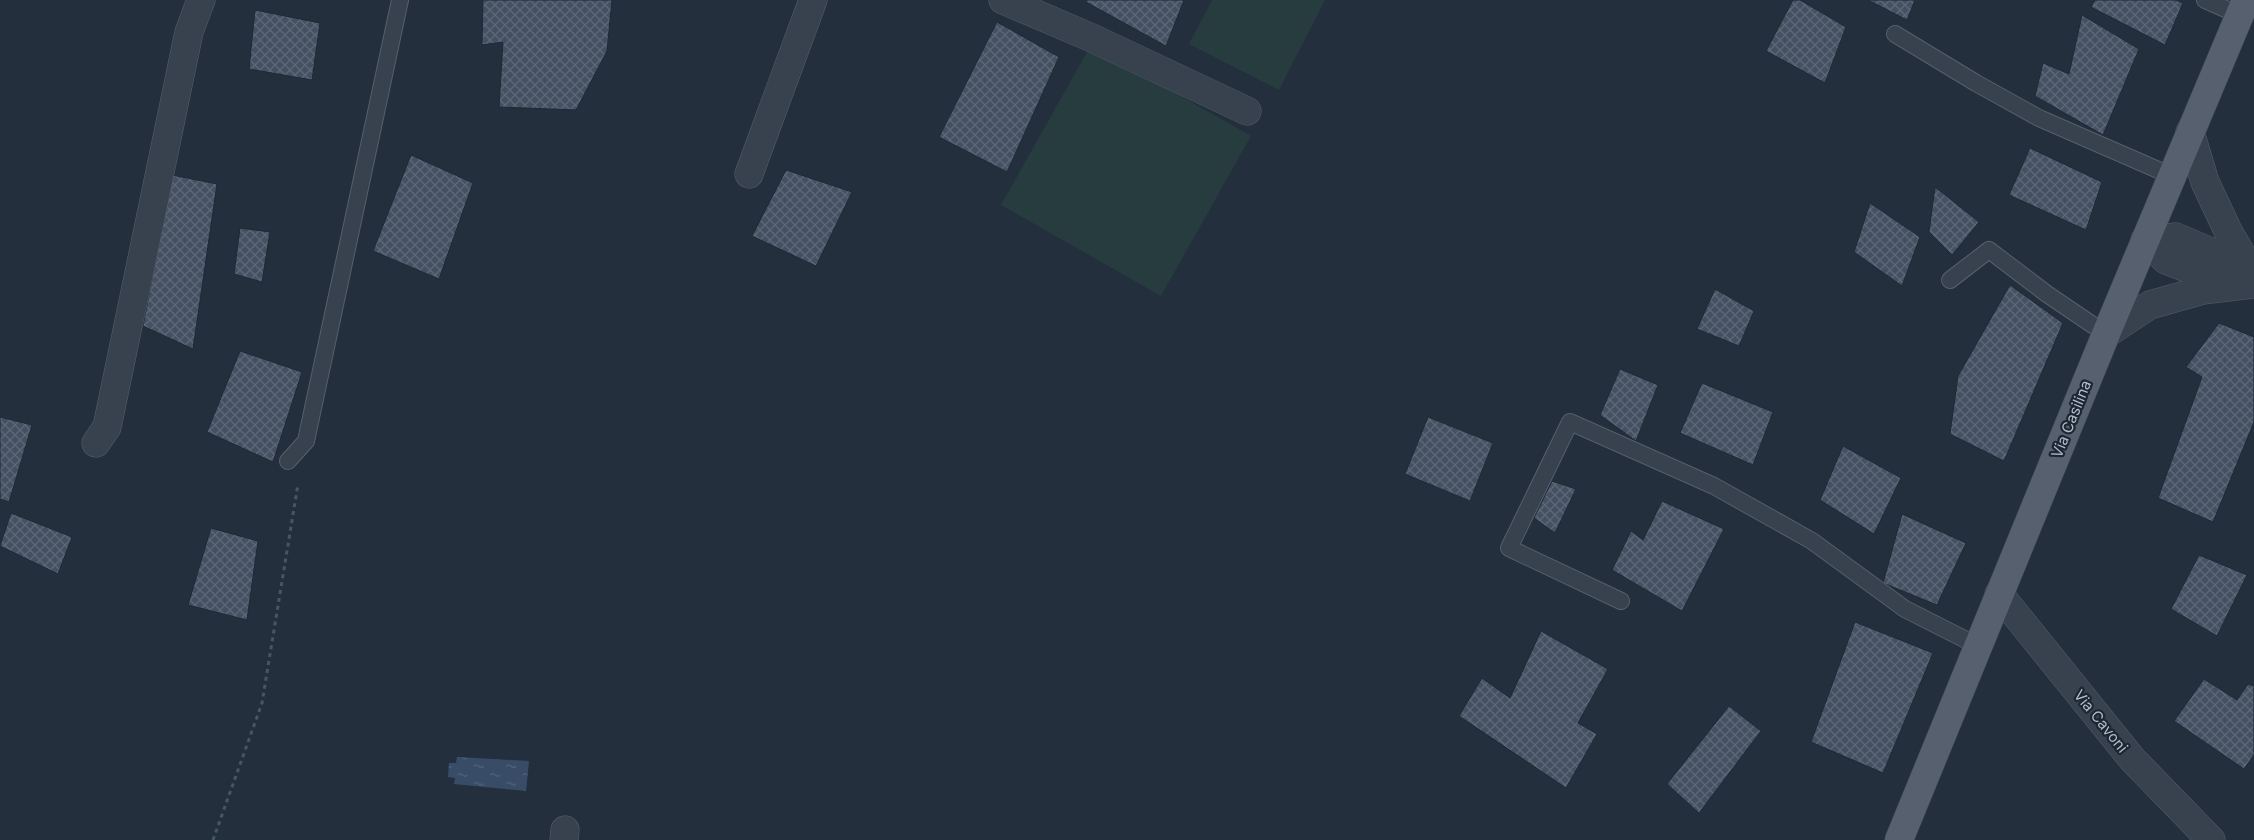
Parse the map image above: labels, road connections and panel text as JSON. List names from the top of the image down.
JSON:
{
  "streets": {
    "main road": ["Via Casilina"],
    "street": ["Via Cavoni"]
  },
  "crossings": [
    ["Via Casilina", "Via Cavoni"]
  ]
}
